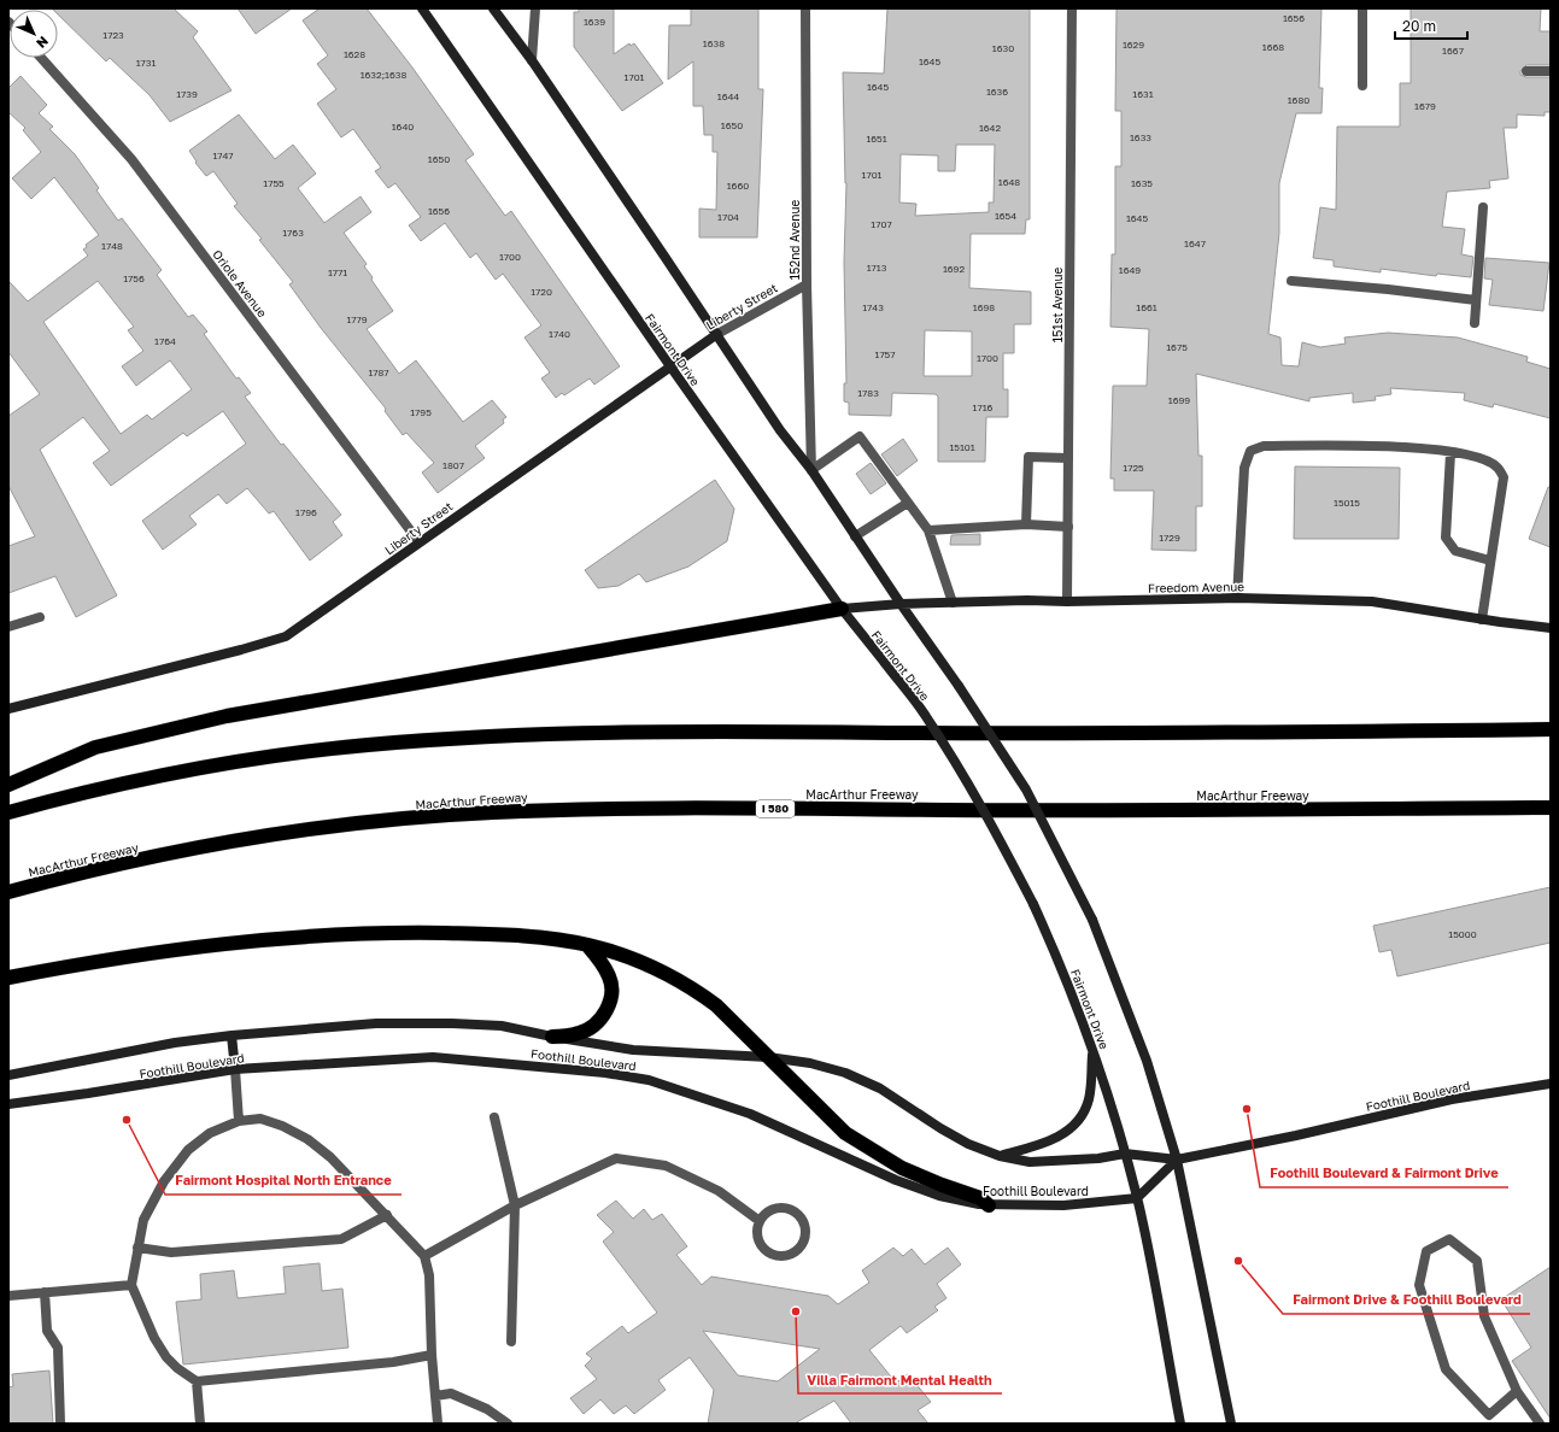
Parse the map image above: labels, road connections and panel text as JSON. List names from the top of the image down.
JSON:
{
  "streets": {
    "highway": ["MacArthur Freeway", "I 580"],
    "main road": [
      "Liberty Street",
      "Fairmont Drive",
      "Freedom Avenue",
      "Foothill Boulevard"
    ],
    "street": ["152nd Avenue", "Oriole Avenue", "151st Avenue"]
  },
  "crossings": [
    ["152nd Avenue", "Liberty Street"],
    ["Oriole Avenue", "Liberty Street"],
    ["151st Avenue", "Freedom Avenue"],
    ["Liberty Street", "Fairmont Drive"],
    ["Fairmont Drive", "Freedom Avenue"],
    ["Fairmont Drive", "Foothill Boulevard"]
  ],
  "places": [
    "Foothill Boulevard & Fairmont Drive",
    "Fairmont Hospital North Entrance",
    "Fairmont Drive & Foothill Boulevard",
    "Villa Fairmont Mental Health"
  ],
  "house_numbers": [
    "1656",
    "1639",
    "1723",
    "1638",
    "1629",
    "1668",
    "1630",
    "1667",
    "1628",
    "1645",
    "1731",
    "1632;1638",
    "1701",
    "1645",
    "1636",
    "1739",
    "1631",
    "1644",
    "1680",
    "1679",
    "1650",
    "1640",
    "1642",
    "1633",
    "1651",
    "1747",
    "1650",
    "1701",
    "1648",
    "1755",
    "1635",
    "1660",
    "1656",
    "1654",
    "1704",
    "1645",
    "1707",
    "1763",
    "1647",
    "1748",
    "1700",
    "1713",
    "1692",
    "1649",
    "1771",
    "1756",
    "1720",
    "1743",
    "1698",
    "1661",
    "1779",
    "1740",
    "1764",
    "1675",
    "1757",
    "1700",
    "1787",
    "1783",
    "1699",
    "1716",
    "1795",
    "15101",
    "1807",
    "1725",
    "15015",
    "1796",
    "1729",
    "15000"
  ],
  "scale_bar": "20 m",
  "north": "bottom right"
}
